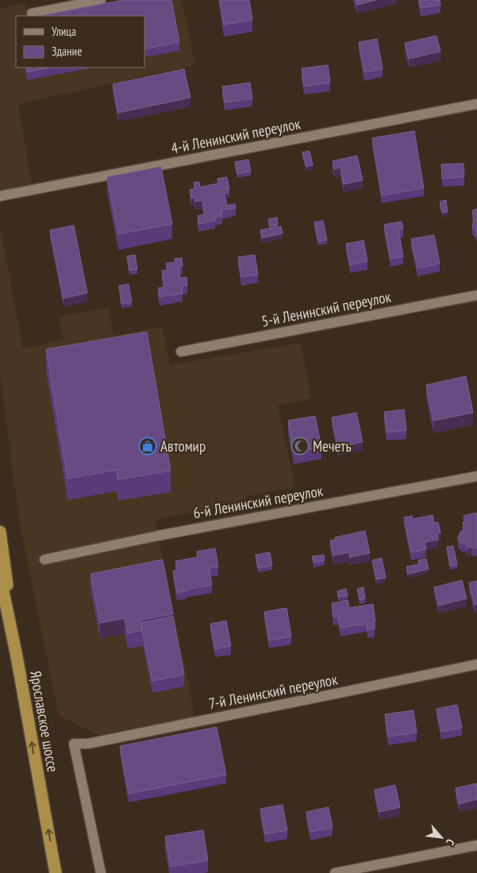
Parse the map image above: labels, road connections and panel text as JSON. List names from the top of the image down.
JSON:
{
  "streets": {
    "highway": ["Ярославское шоссе"],
    "street": [
      "4-й Ленинский переулок",
      "5-й Ленинский переулок",
      "6-й Ленинский переулок",
      "7-й Ленинский переулок"
    ]
  },
  "one_way": ["Ярославское шоссе"],
  "places": {
    "shop": ["Автомир"],
    "mosque": ["Мечеть"]
  },
  "legend": ["Улица", "Здание"],
  "north": "bottom right"
}
